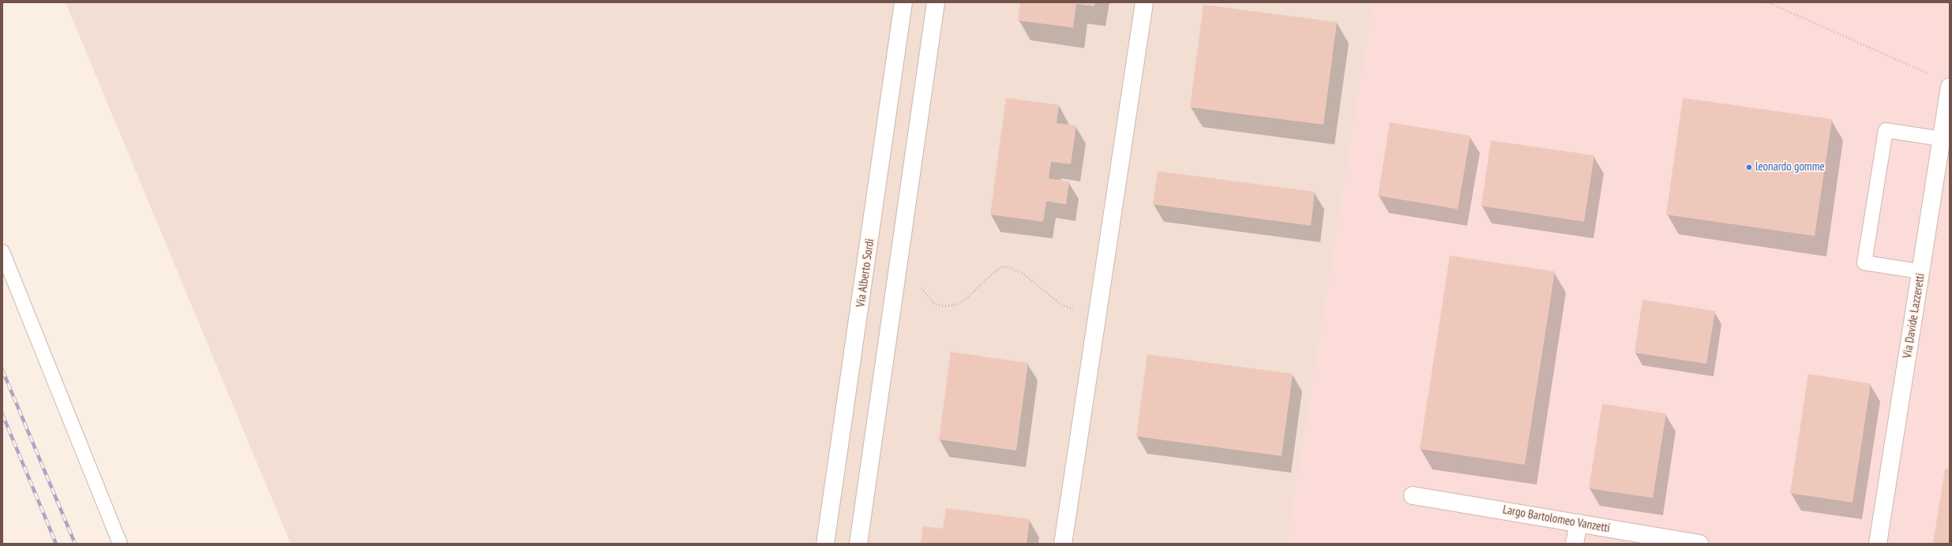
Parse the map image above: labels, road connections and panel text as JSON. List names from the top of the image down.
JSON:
{
  "streets": {
    "street": ["Via Alberto Sordi", "Via Davide Lazzeretti", "Largo Bartolomeo Vanzetti"]
  },
  "places": ["leonardo gomme"]
}
